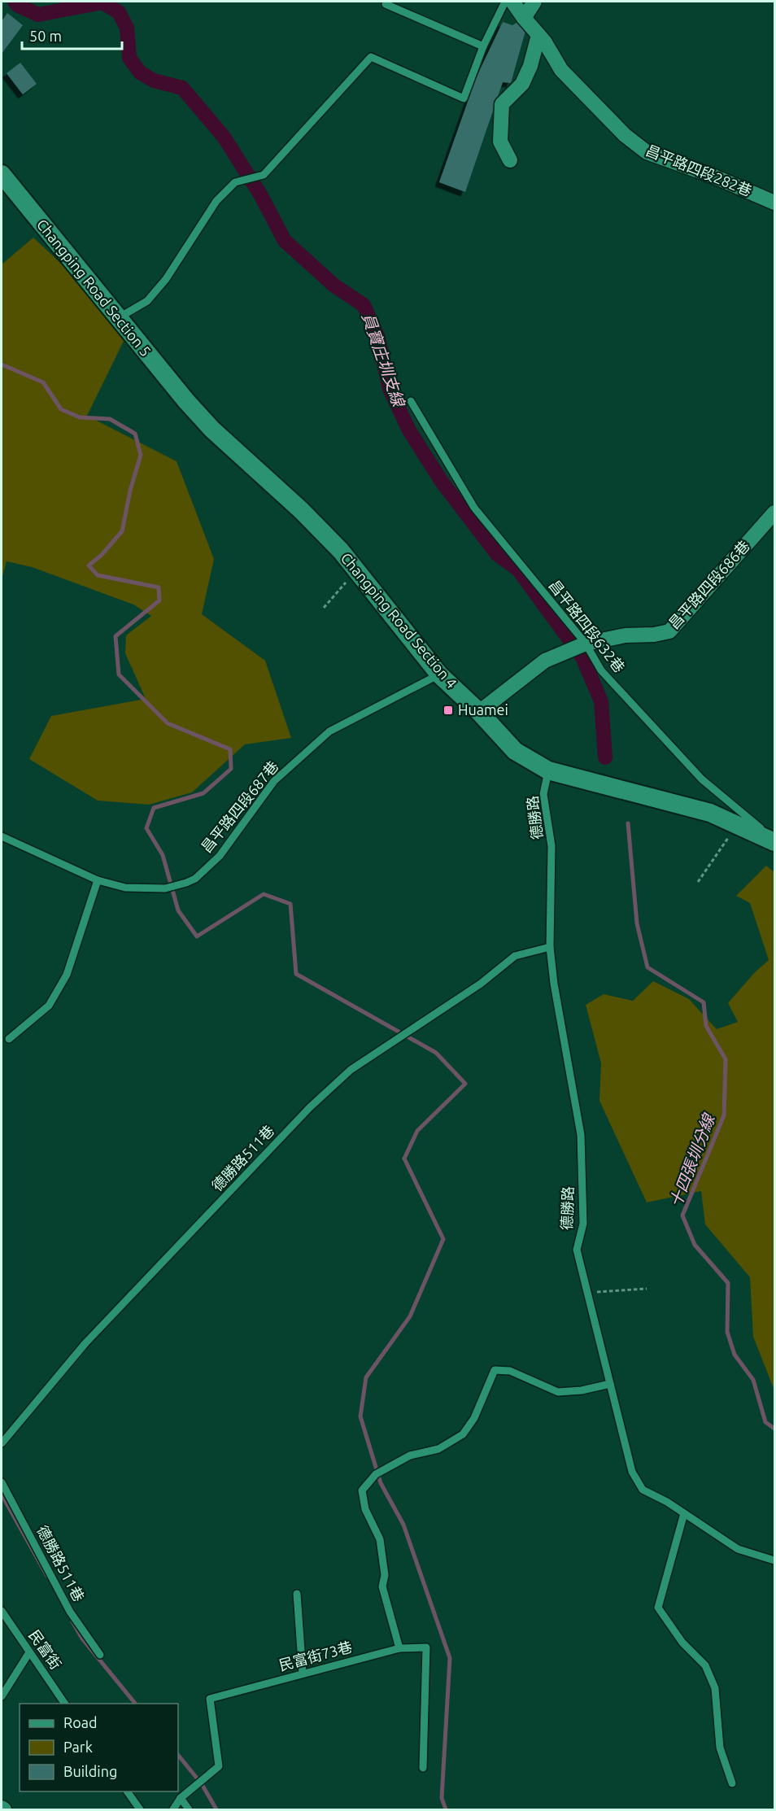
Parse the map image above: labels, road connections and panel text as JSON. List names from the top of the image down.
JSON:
{
  "streets": {
    "street": [
      "昌平路四段282巷",
      "Changping Road Section 5",
      "昌平路四段686巷",
      "Changping Road Section 4"
    ],
    "lane": [
      "昌平路四段632巷",
      "昌平路四段687巷",
      "德勝路",
      "德勝路511巷",
      "民富街",
      "民富街73巷"
    ]
  },
  "crossings": [
    ["Changping Road Section 5", "Changping Road Section 4"],
    ["昌平路四段686巷", "Changping Road Section 4"],
    ["昌平路四段686巷", "昌平路四段632巷"],
    ["Changping Road Section 4", "昌平路四段632巷"],
    ["Changping Road Section 4", "昌平路四段687巷"],
    ["Changping Road Section 4", "德勝路"],
    ["德勝路", "德勝路511巷"]
  ],
  "water": ["員寶庄圳支線", "十四張圳分線"],
  "places": {
    "transit": ["Huamei"]
  },
  "legend": ["Road", "Park", "Building"],
  "scale_bar": "50 m"
}
